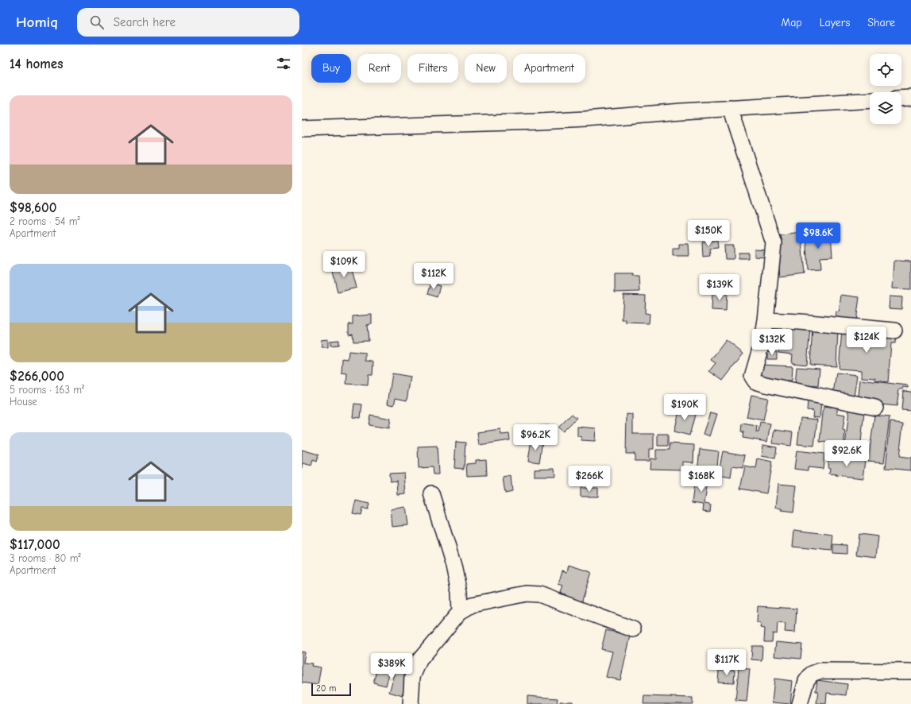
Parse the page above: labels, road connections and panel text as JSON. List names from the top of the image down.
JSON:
{
  "scale_bar": "20 m",
  "page": {
    "header": "Homiq",
    "search": "Search here",
    "nav": ["Map", "Layers", "Share"],
    "heading": "14 homes",
    "chip": [
      "Buy",
      "Rent",
      "Filters",
      "New",
      "Apartment"
    ],
    "list": [
      {
        "name": "$98,600",
        "note": "2 rooms · 54 m² · Apartment"
      },
      {
        "name": "$266,000",
        "note": "5 rooms · 163 m² · House"
      },
      {
        "name": "$117,000",
        "note": "3 rooms · 80 m² · Apartment"
      }
    ],
    "price": [
      "$150K",
      "$98.6K",
      "$109K",
      "$112K",
      "$139K",
      "$124K",
      "$132K",
      "$190K",
      "$96.2K",
      "$92.6K",
      "$266K",
      "$168K",
      "$117K",
      "$389K"
    ],
    "scale": "20 m"
  }
}
